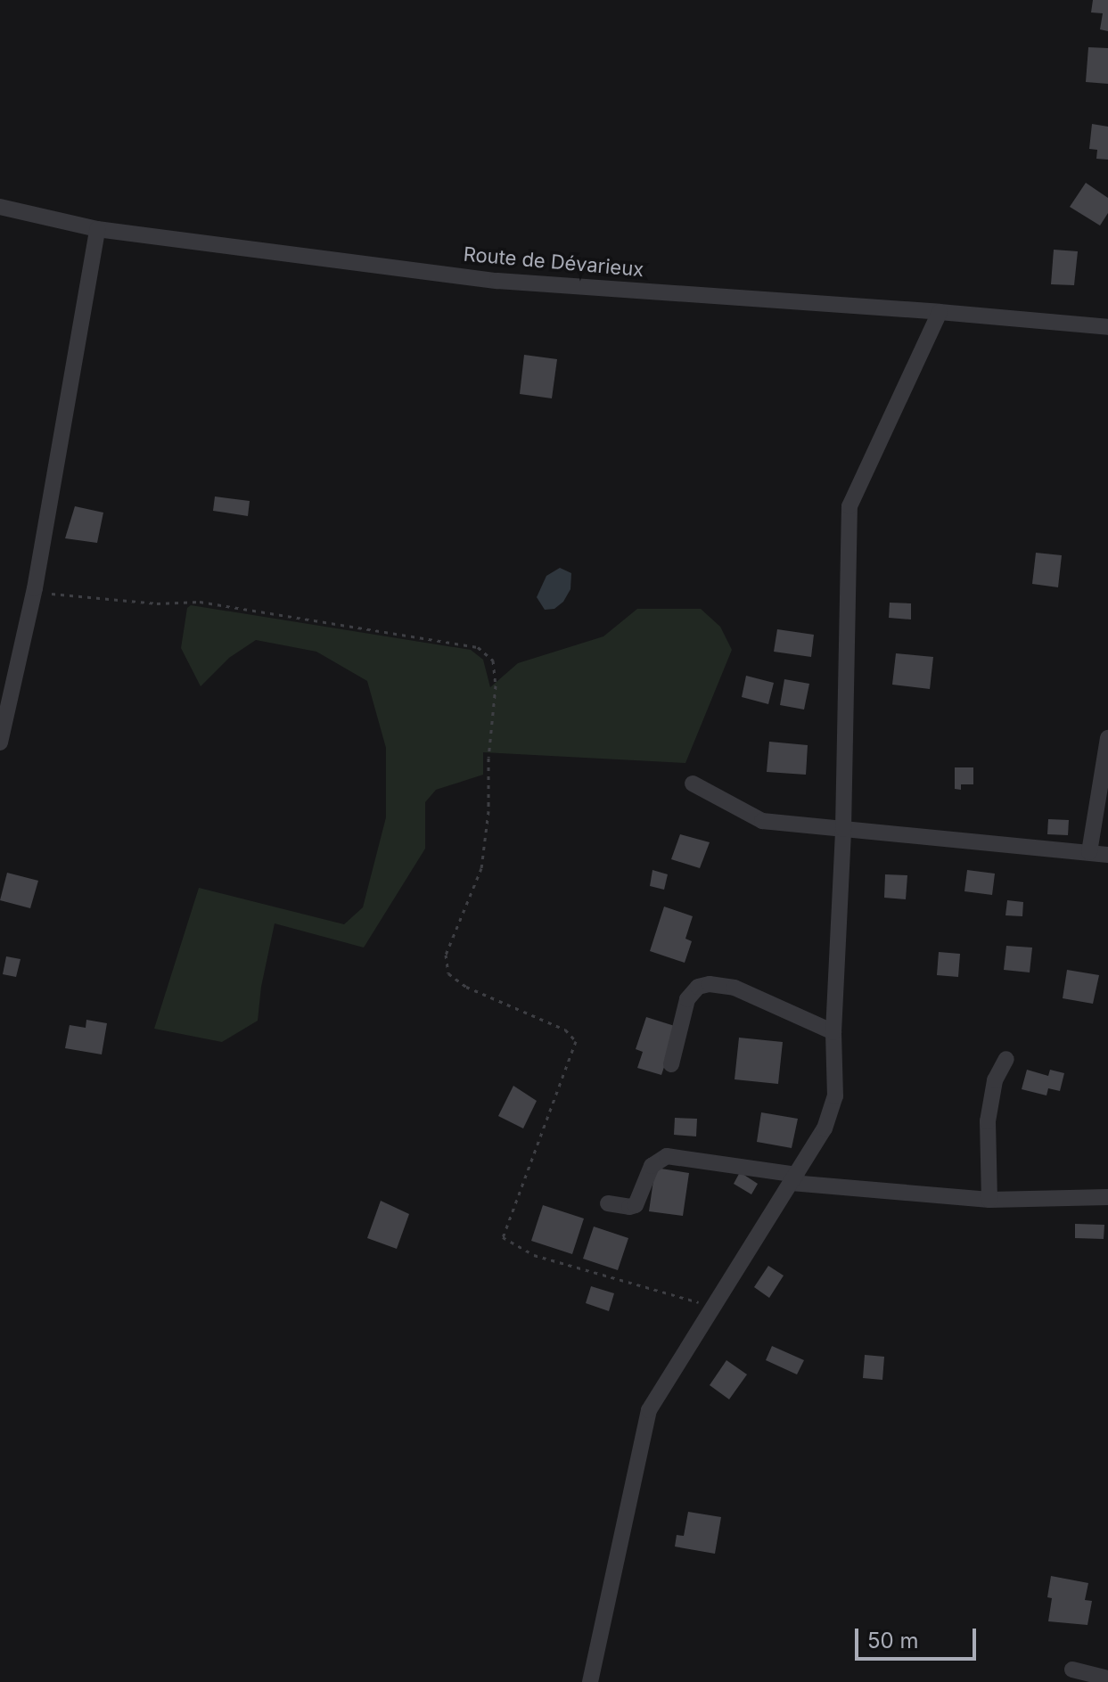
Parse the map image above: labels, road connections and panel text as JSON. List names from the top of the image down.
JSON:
{
  "streets": {
    "street": ["Route de Dévarieux"]
  },
  "scale_bar": "50 m"
}
